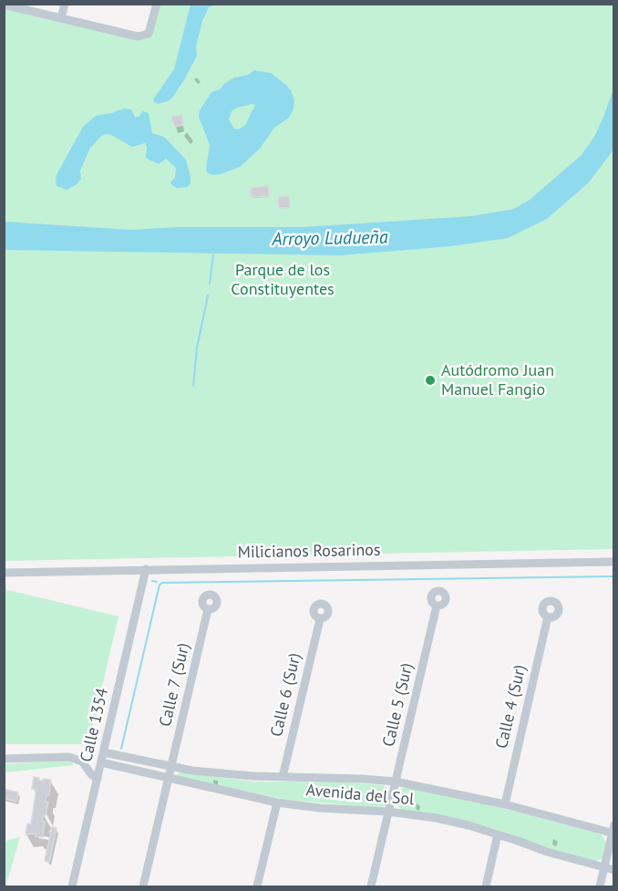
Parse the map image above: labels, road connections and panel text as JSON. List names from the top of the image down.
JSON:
{
  "streets": {
    "street": [
      "Milicianos Rosarinos",
      "Calle 7 (Sur)",
      "Calle 6 (Sur)",
      "Calle 5 (Sur)",
      "Calle 4 (Sur)",
      "Calle 1354",
      "Avenida del Sol"
    ]
  },
  "crossings": [
    ["Milicianos Rosarinos", "Calle 1354"],
    ["Calle 7 (Sur)", "Avenida del Sol"],
    ["Calle 6 (Sur)", "Avenida del Sol"],
    ["Calle 5 (Sur)", "Avenida del Sol"],
    ["Calle 4 (Sur)", "Avenida del Sol"],
    ["Calle 1354", "Avenida del Sol"]
  ],
  "water": ["Arroyo Ludueña"],
  "parks": ["Parque de los Constituyentes"],
  "places": ["Autódromo Juan Manuel Fangio"]
}
